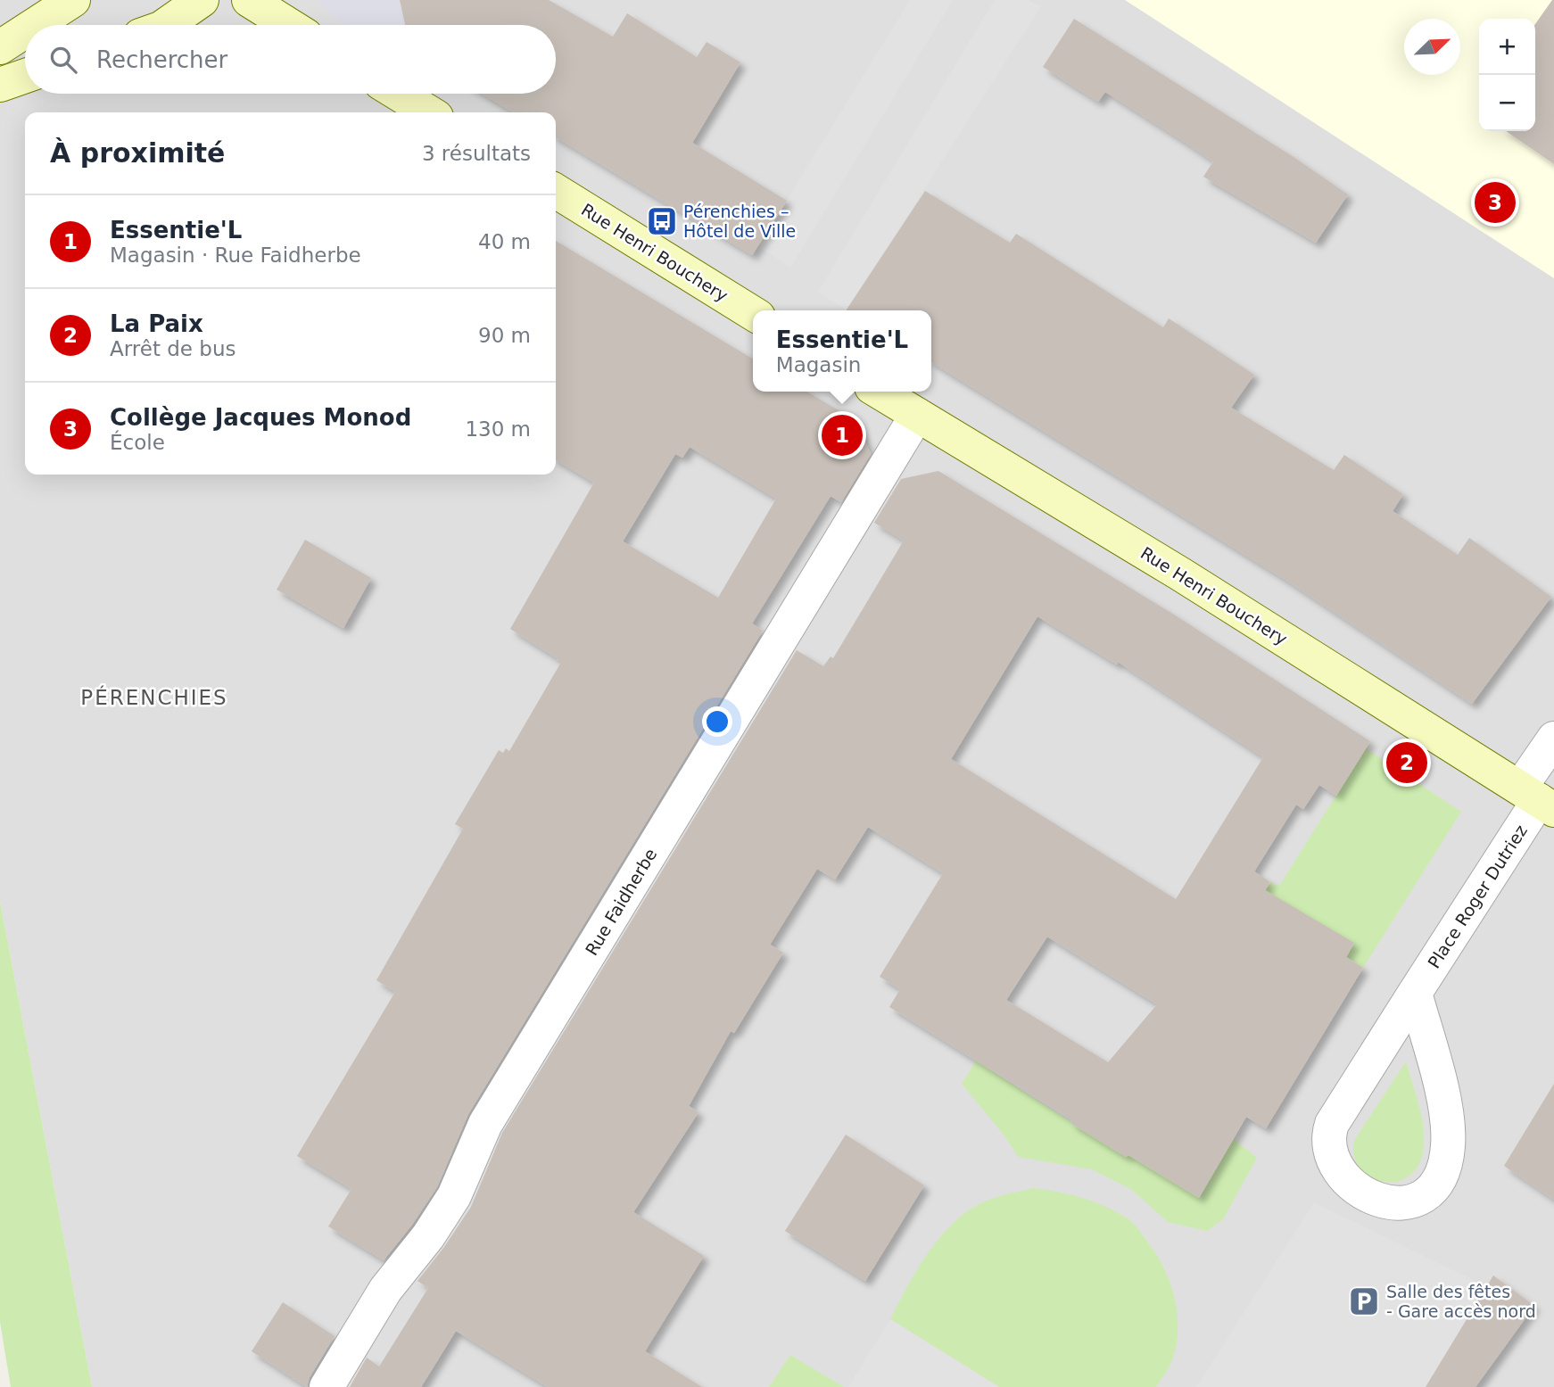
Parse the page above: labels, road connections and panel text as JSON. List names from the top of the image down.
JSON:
{
  "streets": {
    "main road": ["Rue Henri Bouchery"],
    "street": ["Place Roger Dutriez", "Rue Faidherbe"]
  },
  "crossings": [
    ["Rue Henri Bouchery", "Place Roger Dutriez"],
    ["Rue Henri Bouchery", "Rue Faidherbe"]
  ],
  "districts": ["PÉRENCHIES"],
  "places": {
    "bus stop": ["Pérenchies – Hôtel de Ville"],
    "parking": ["Salle des fêtes - Gare accès nord"]
  },
  "north": "top right",
  "page": {
    "map_buttons": ["+", "−"],
    "search": "Rechercher",
    "heading": ["À proximité", "3 résultats"],
    "pins": ["3", "1", "2"],
    "list": [
      {
        "mark": "1",
        "name": "Essentie'L",
        "note": "Magasin · Rue Faidherbe",
        "value": "40 m"
      },
      {
        "mark": "2",
        "name": "La Paix",
        "note": "Arrêt de bus",
        "value": "90 m"
      },
      {
        "mark": "3",
        "name": "Collège Jacques Monod",
        "note": "École",
        "value": "130 m"
      }
    ],
    "popup": ["Essentie'L", "Magasin"]
  }
}
